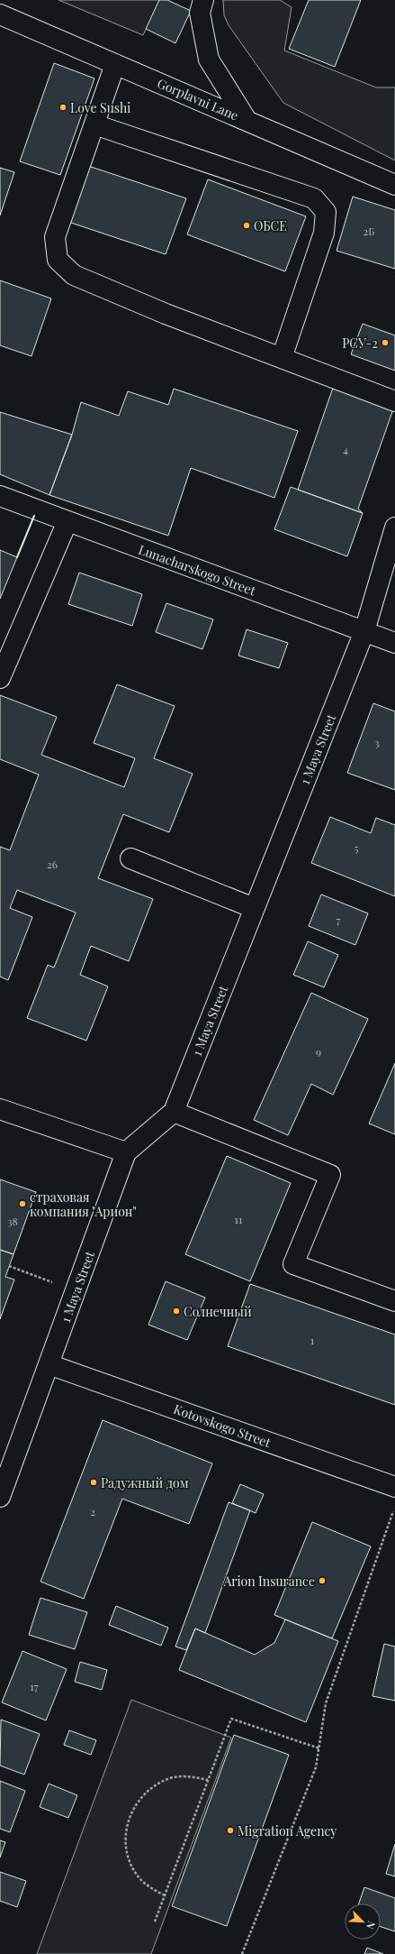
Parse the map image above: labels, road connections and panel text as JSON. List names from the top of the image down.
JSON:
{
  "streets": {
    "street": [
      "Gorplavni Lane",
      "Lunacharskogo Street",
      "1 Maya Street",
      "Kotovskogo Street"
    ]
  },
  "crossings": [
    ["Lunacharskogo Street", "1 Maya Street"],
    ["1 Maya Street", "Kotovskogo Street"]
  ],
  "places": [
    "Love Sushi",
    "ОБСЕ",
    "РСУ-2",
    "страховая компания \"Арион\"",
    "Солнечный",
    "Радужный дом",
    "Arion Insurance",
    "Migration Agency"
  ],
  "house_numbers": [
    "2Б",
    "4",
    "3",
    "5",
    "26",
    "7",
    "9",
    "11",
    "38",
    "1",
    "2",
    "17"
  ],
  "north": "bottom right"
}
